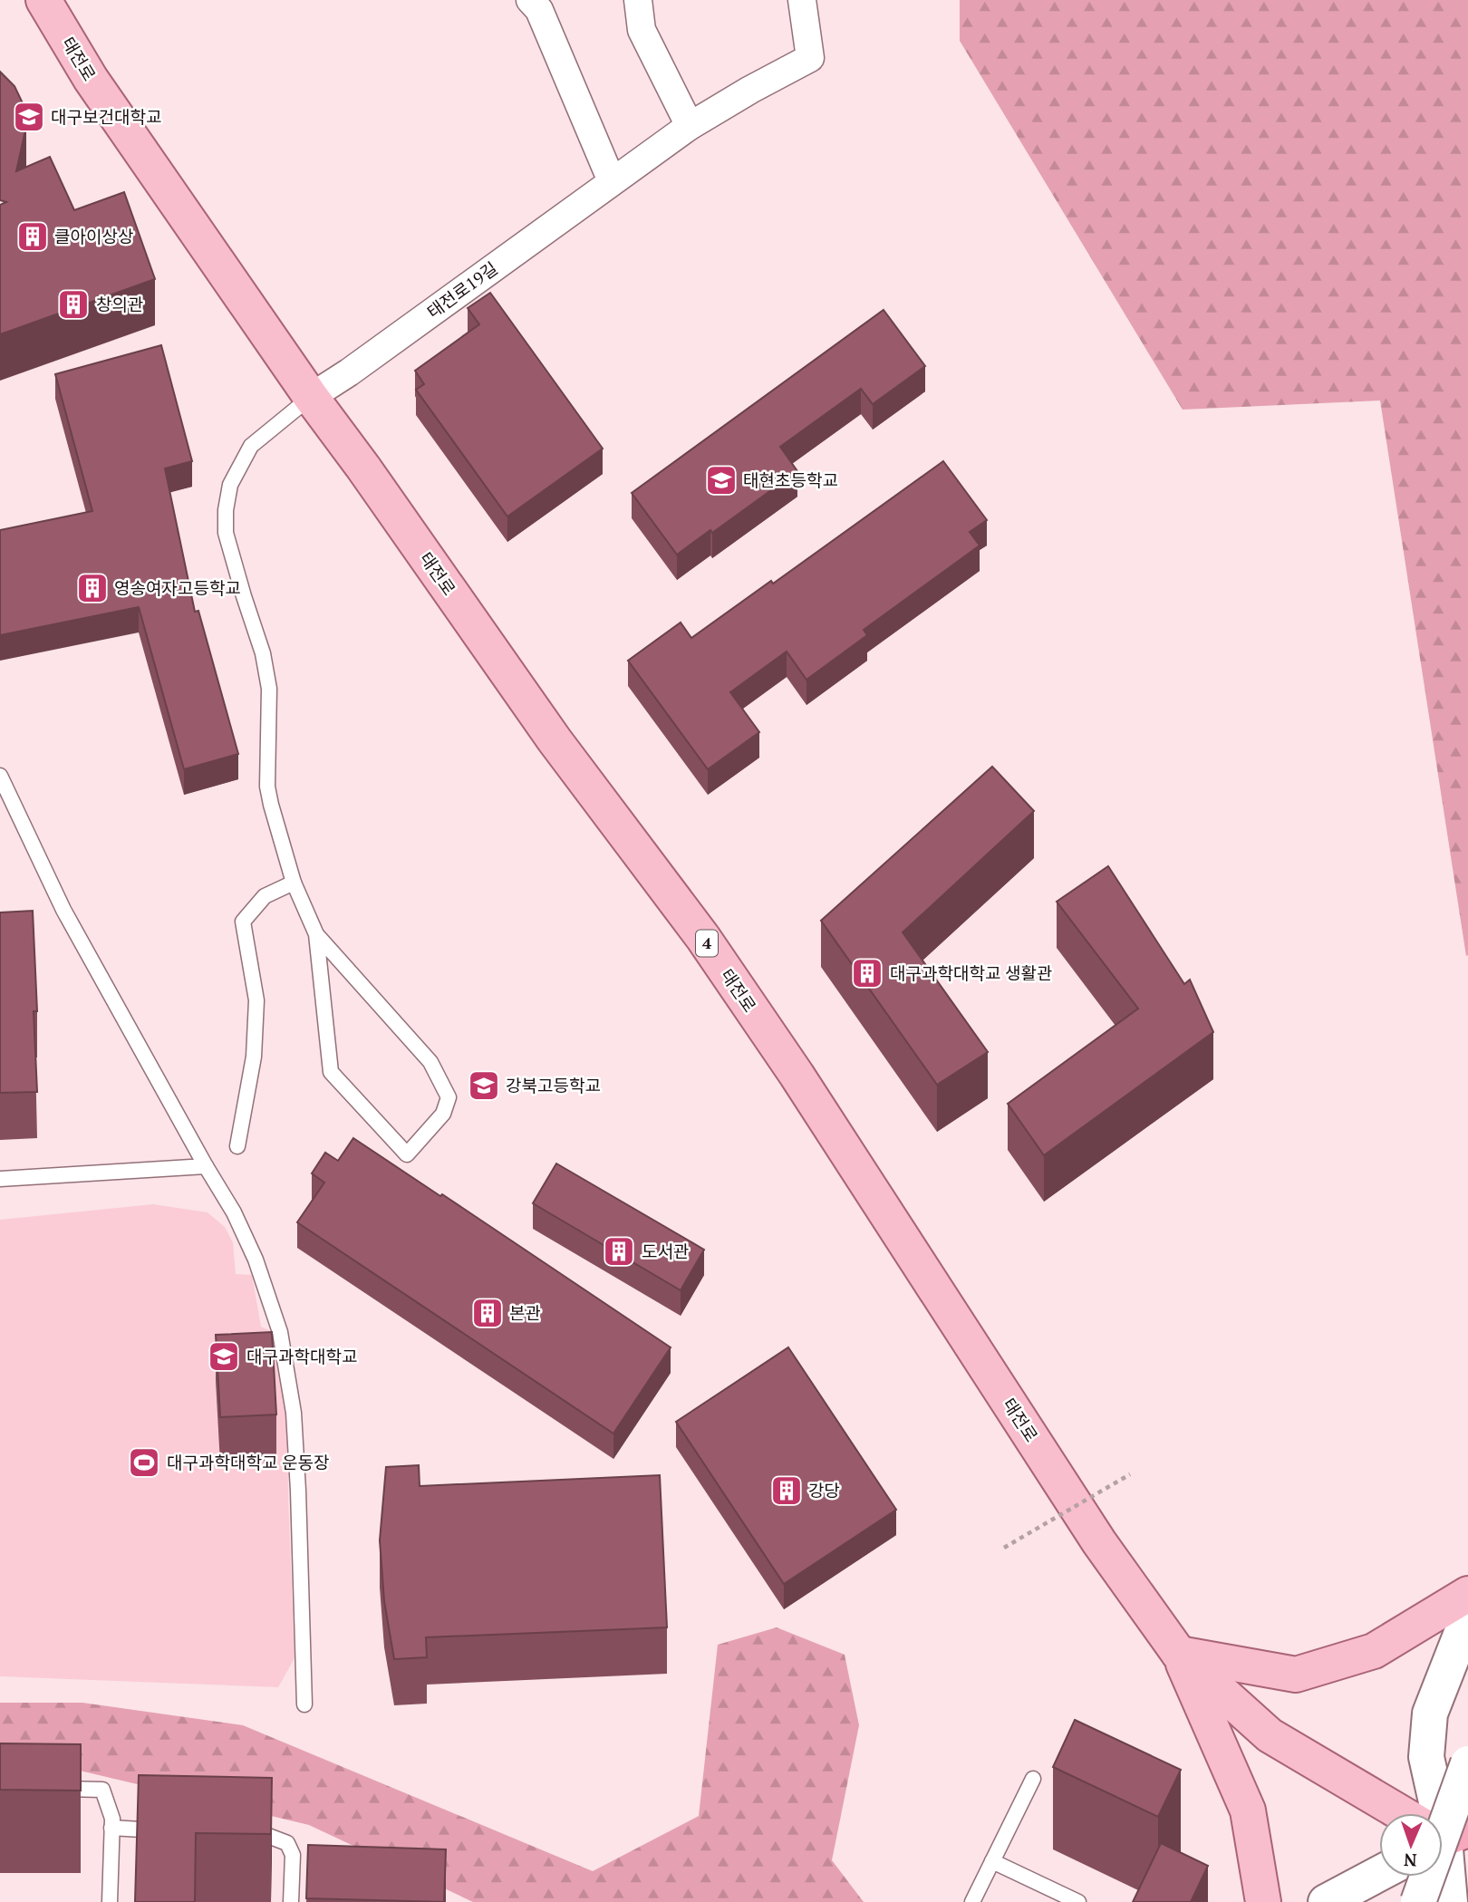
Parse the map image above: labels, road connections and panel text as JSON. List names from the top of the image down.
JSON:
{
  "streets": {
    "main road": ["태전로", "4"],
    "street": ["태전로19길"]
  },
  "crossings": [
    ["태전로", "태전로19길"]
  ],
  "places": {
    "school or university": [
      "대구보건대학교",
      "태현초등학교",
      "강북고등학교",
      "대구과학대학교"
    ],
    "building": [
      "클아이상상",
      "창의관",
      "영송여자고등학교",
      "대구과학대학교 생활관",
      "도서관",
      "본관",
      "강당"
    ],
    "sports": ["대구과학대학교 운동장"]
  },
  "north": "bottom"
}
